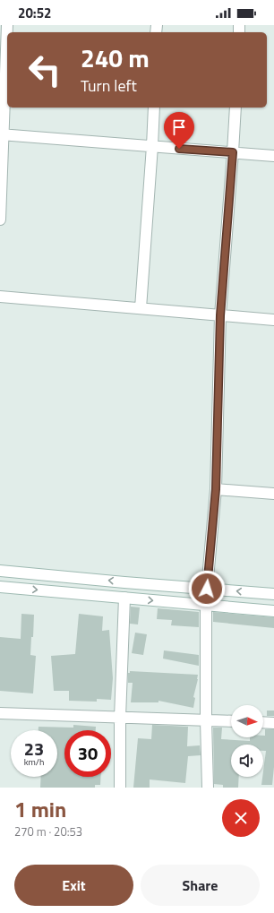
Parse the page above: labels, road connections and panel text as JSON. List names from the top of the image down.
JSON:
{
  "north": "right",
  "page": {
    "status": "20:52",
    "turn": ["240 m", "Turn left"],
    "speed": "23 km/h",
    "limit": "30",
    "heading": ["1 min", "270 m · 20:53"],
    "buttons": ["Exit", "Share"]
  }
}
